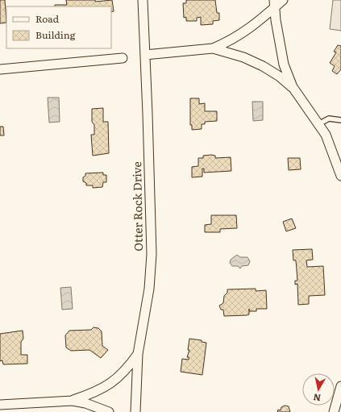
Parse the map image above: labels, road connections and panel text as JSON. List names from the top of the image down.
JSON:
{
  "streets": {
    "street": ["Otter Rock Drive"]
  },
  "legend": ["Road", "Building"],
  "north": "bottom"
}
